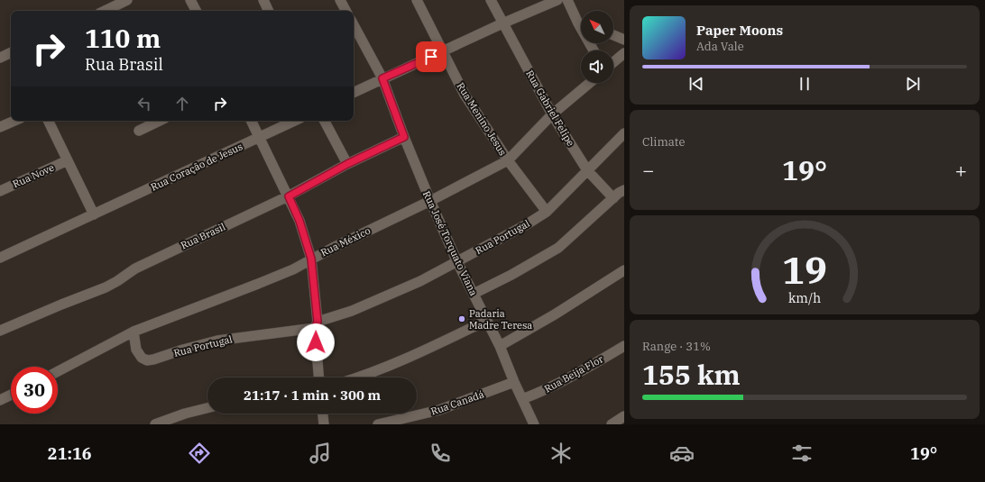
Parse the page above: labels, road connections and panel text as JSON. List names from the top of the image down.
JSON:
{
  "streets": {
    "street": [
      "Rua Gabriel Felipe",
      "Rua Menino Jesus",
      "Rua Coração de Jesus",
      "Rua Nove",
      "Rua Brasil",
      "Rua Portugal",
      "Rua México",
      "Rua José Torquato Viana",
      "Rua Beija Flor",
      "Rua Canadá"
    ]
  },
  "crossings": [
    ["Rua Gabriel Felipe", "Rua Portugal"],
    ["Rua Gabriel Felipe", "Rua México"],
    ["Rua Menino Jesus", "Rua Portugal"],
    ["Rua Menino Jesus", "Rua México"],
    ["Rua Brasil", "Rua José Torquato Viana"],
    ["Rua Portugal", "Rua México"],
    ["Rua Portugal", "Rua José Torquato Viana"],
    ["Rua México", "Rua José Torquato Viana"],
    ["Rua José Torquato Viana", "Rua Beija Flor"],
    ["Rua José Torquato Viana", "Rua Canadá"]
  ],
  "places": ["Padaria Madre Teresa"],
  "north": "top left",
  "page": {
    "turn": ["110 m", "Rua Brasil"],
    "song": ["Paper Moons", "Ada Vale"],
    "tile": [
      "Climate",
      ["Range · 31%", "155 km"]
    ],
    "heat": ["−", "19°", "+"],
    "limit": "30",
    "trip": "21:17 · 1 min · 300 m",
    "tabs": ["21:16", "19°"],
    "gauge": ["19", "km/h"]
  }
}
